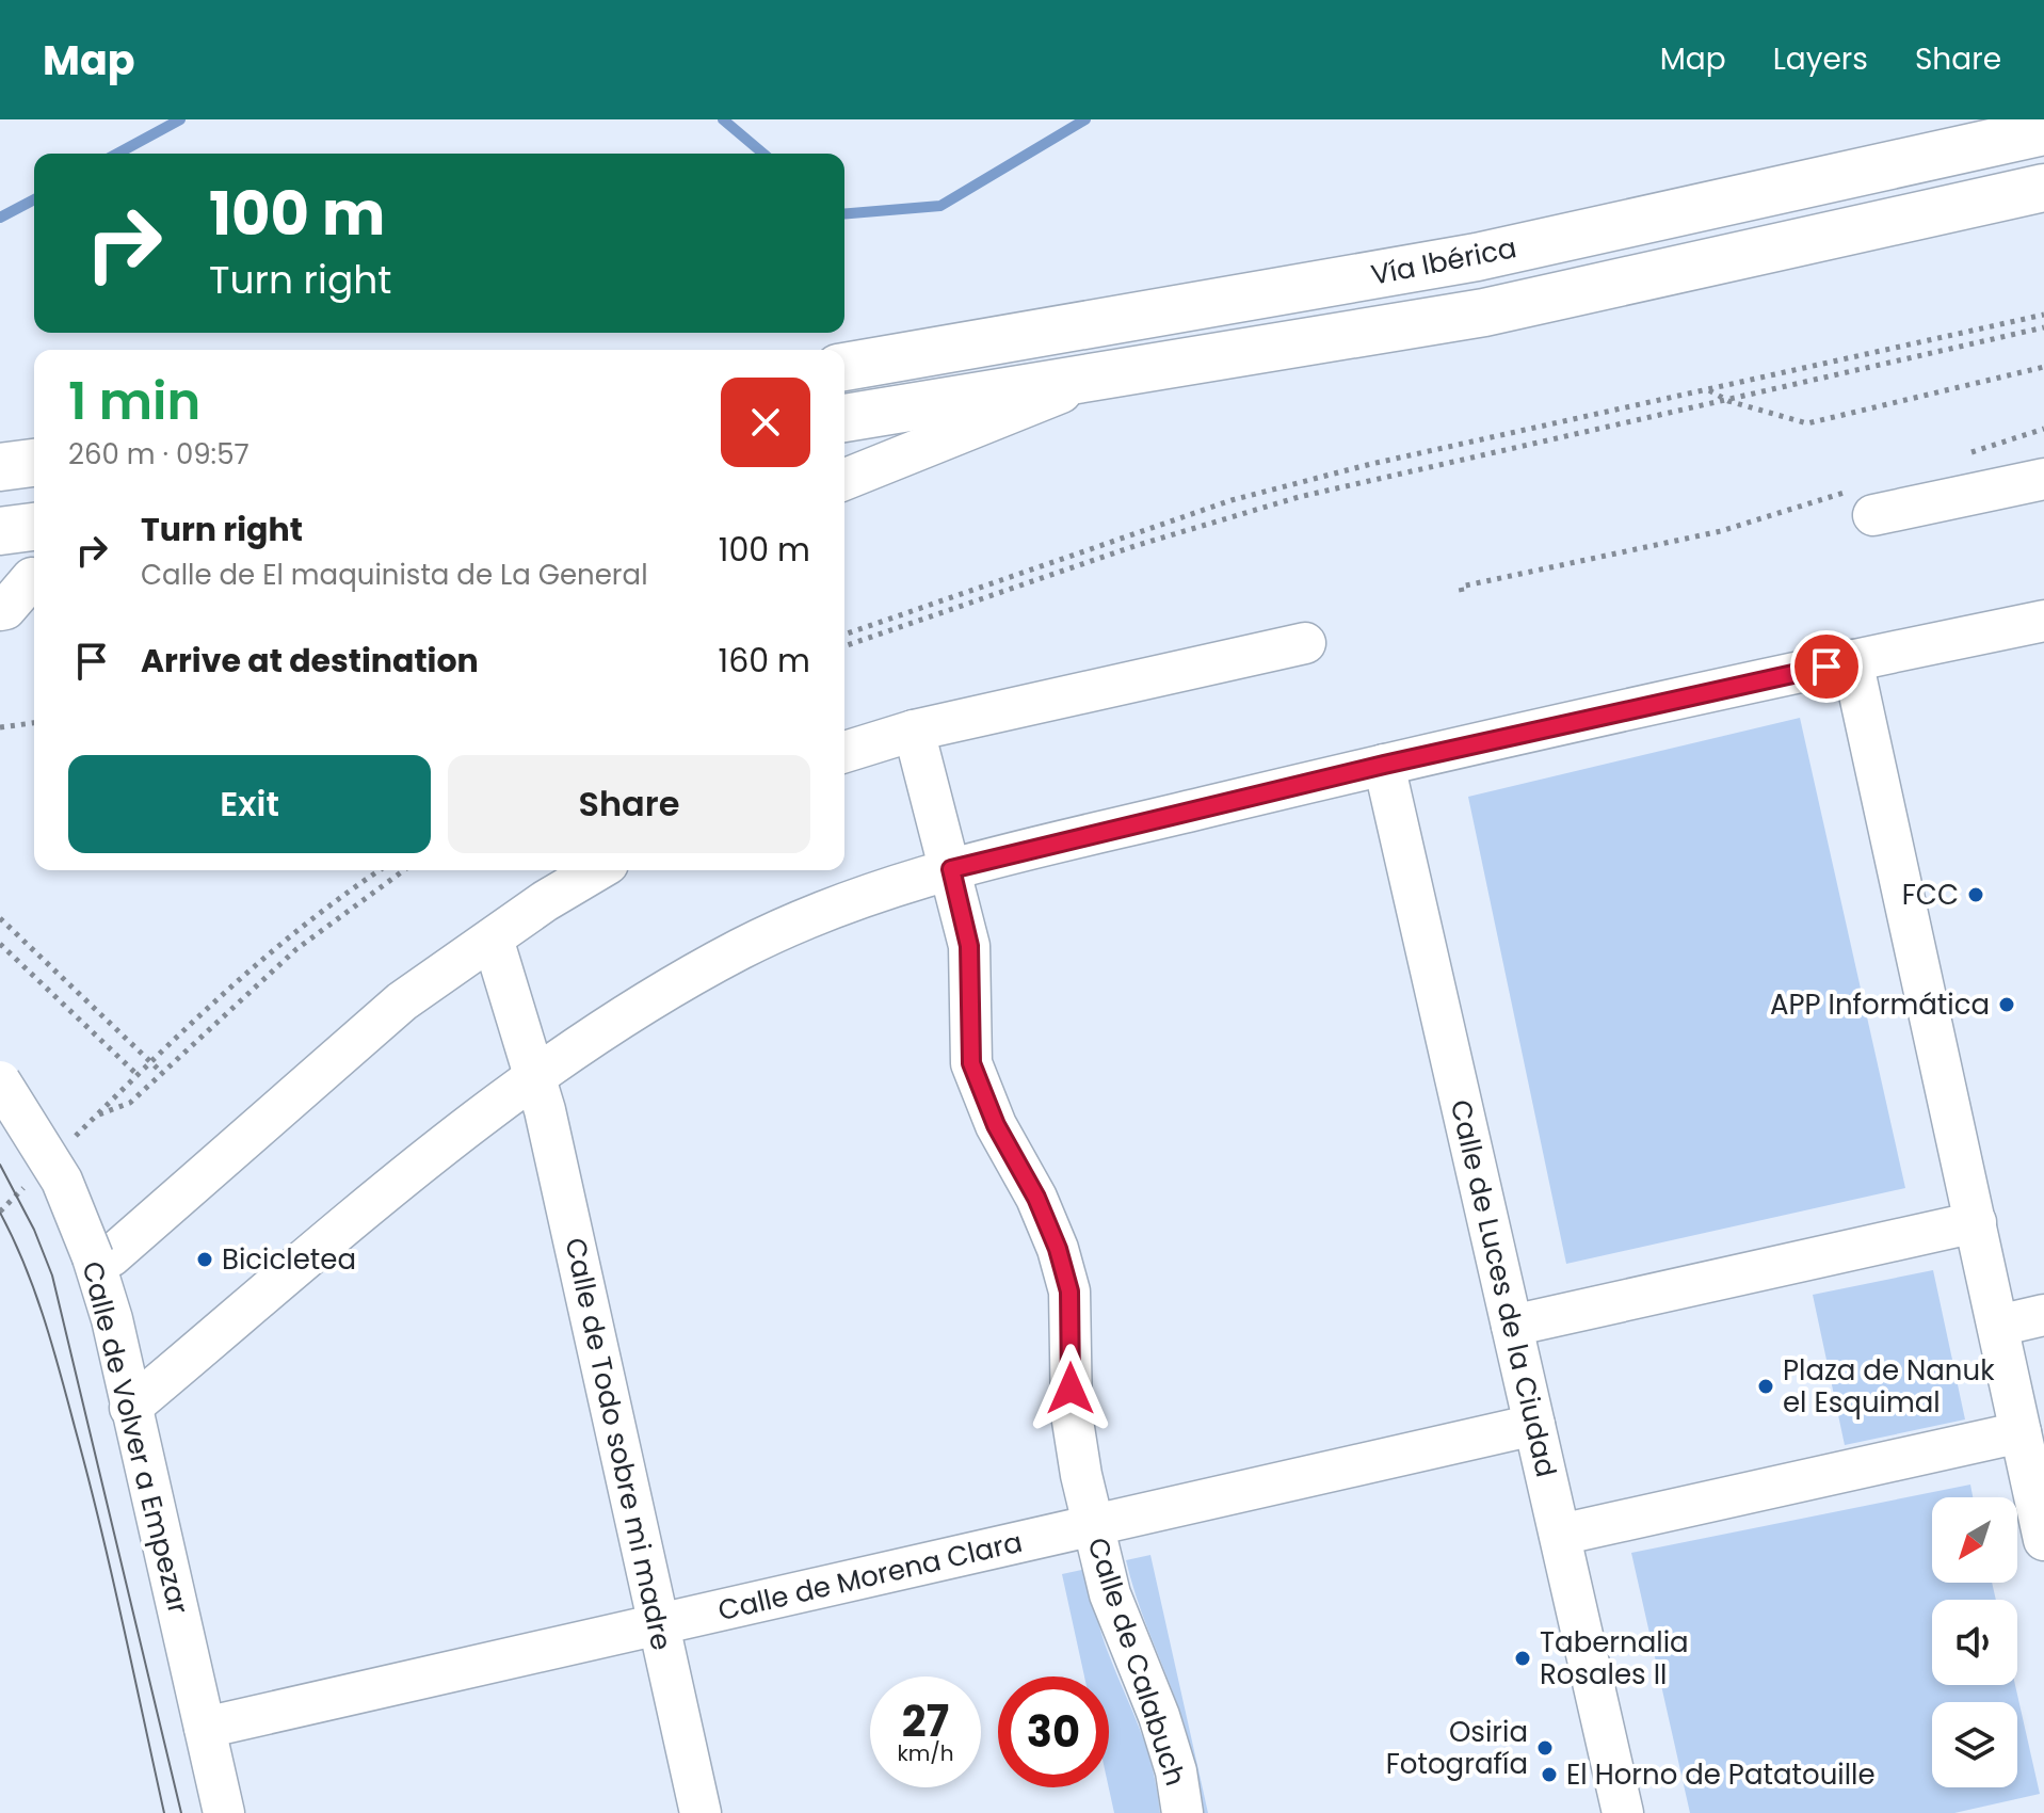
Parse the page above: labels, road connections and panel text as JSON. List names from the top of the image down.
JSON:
{
  "streets": {
    "highway": ["Vía Ibérica"],
    "street": [
      "Calle de Luces de la Ciudad",
      "Calle de Volver a Empezar",
      "Calle de Todo sobre mi madre",
      "Calle de Morena Clara",
      "Calle de Calabuch"
    ]
  },
  "crossings": [
    ["Calle de Luces de la Ciudad", "Calle de Morena Clara"],
    ["Calle de Volver a Empezar", "Calle de Morena Clara"],
    ["Calle de Todo sobre mi madre", "Calle de Morena Clara"],
    ["Calle de Morena Clara", "Calle de Calabuch"]
  ],
  "places": [
    "FCC",
    "APP Informática",
    "Bicicletea",
    "Plaza de Nanuk el Esquimal",
    "Tabernalia Rosales II",
    "Osiria Fotografía",
    "El Horno de Patatouille"
  ],
  "north": "bottom left",
  "page": {
    "header": "Map",
    "nav": ["Map", "Layers", "Share"],
    "turn": ["100 m", "Turn right"],
    "heading": ["1 min", "260 m · 09:57"],
    "list": [
      {
        "name": "Turn right",
        "note": "Calle de El maquinista de La General",
        "value": "100 m"
      },
      {
        "name": "Arrive at destination",
        "value": "160 m"
      }
    ],
    "buttons": ["Exit", "Share"],
    "speed": "27 km/h",
    "limit": "30"
  }
}
